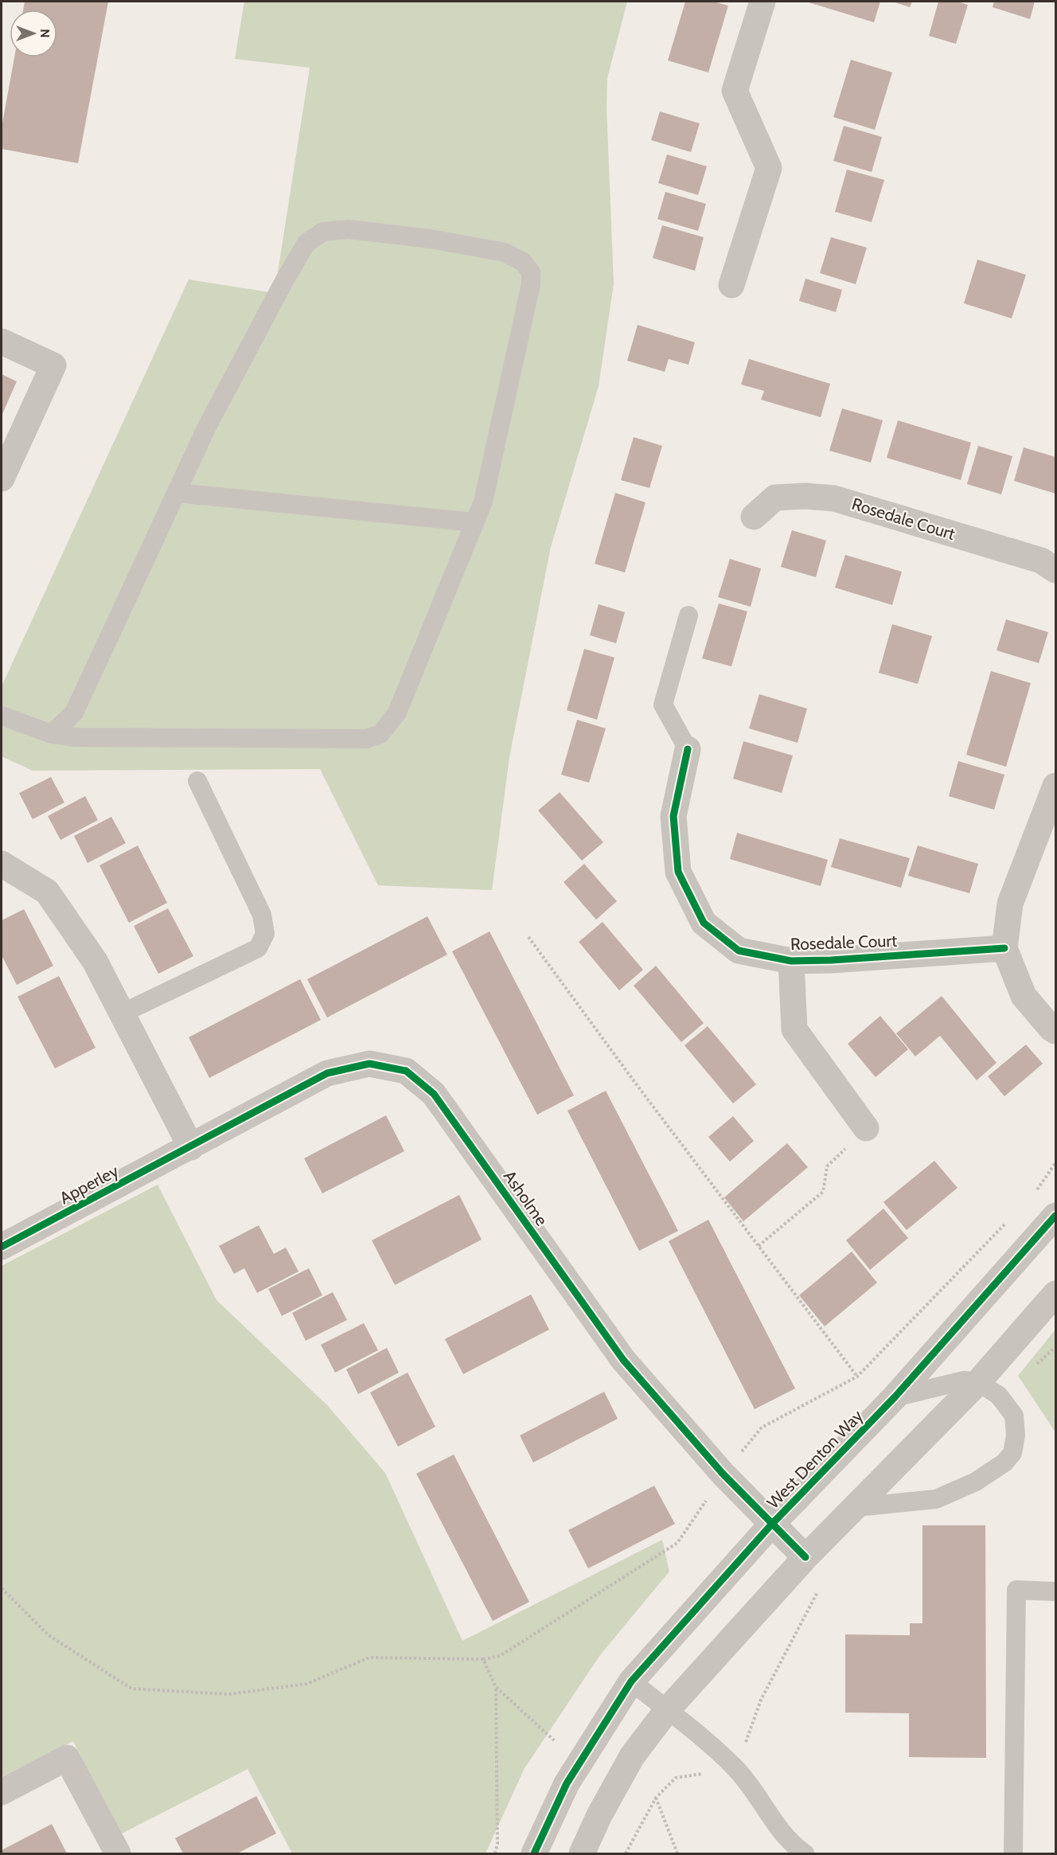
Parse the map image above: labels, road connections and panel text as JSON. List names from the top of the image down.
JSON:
{
  "streets": {
    "street": [
      "Rosedale Court",
      "Apperley",
      "Asholme",
      "West Denton Way"
    ]
  },
  "crossings": [
    ["Apperley", "Asholme"],
    ["Asholme", "West Denton Way"]
  ],
  "north": "right"
}
